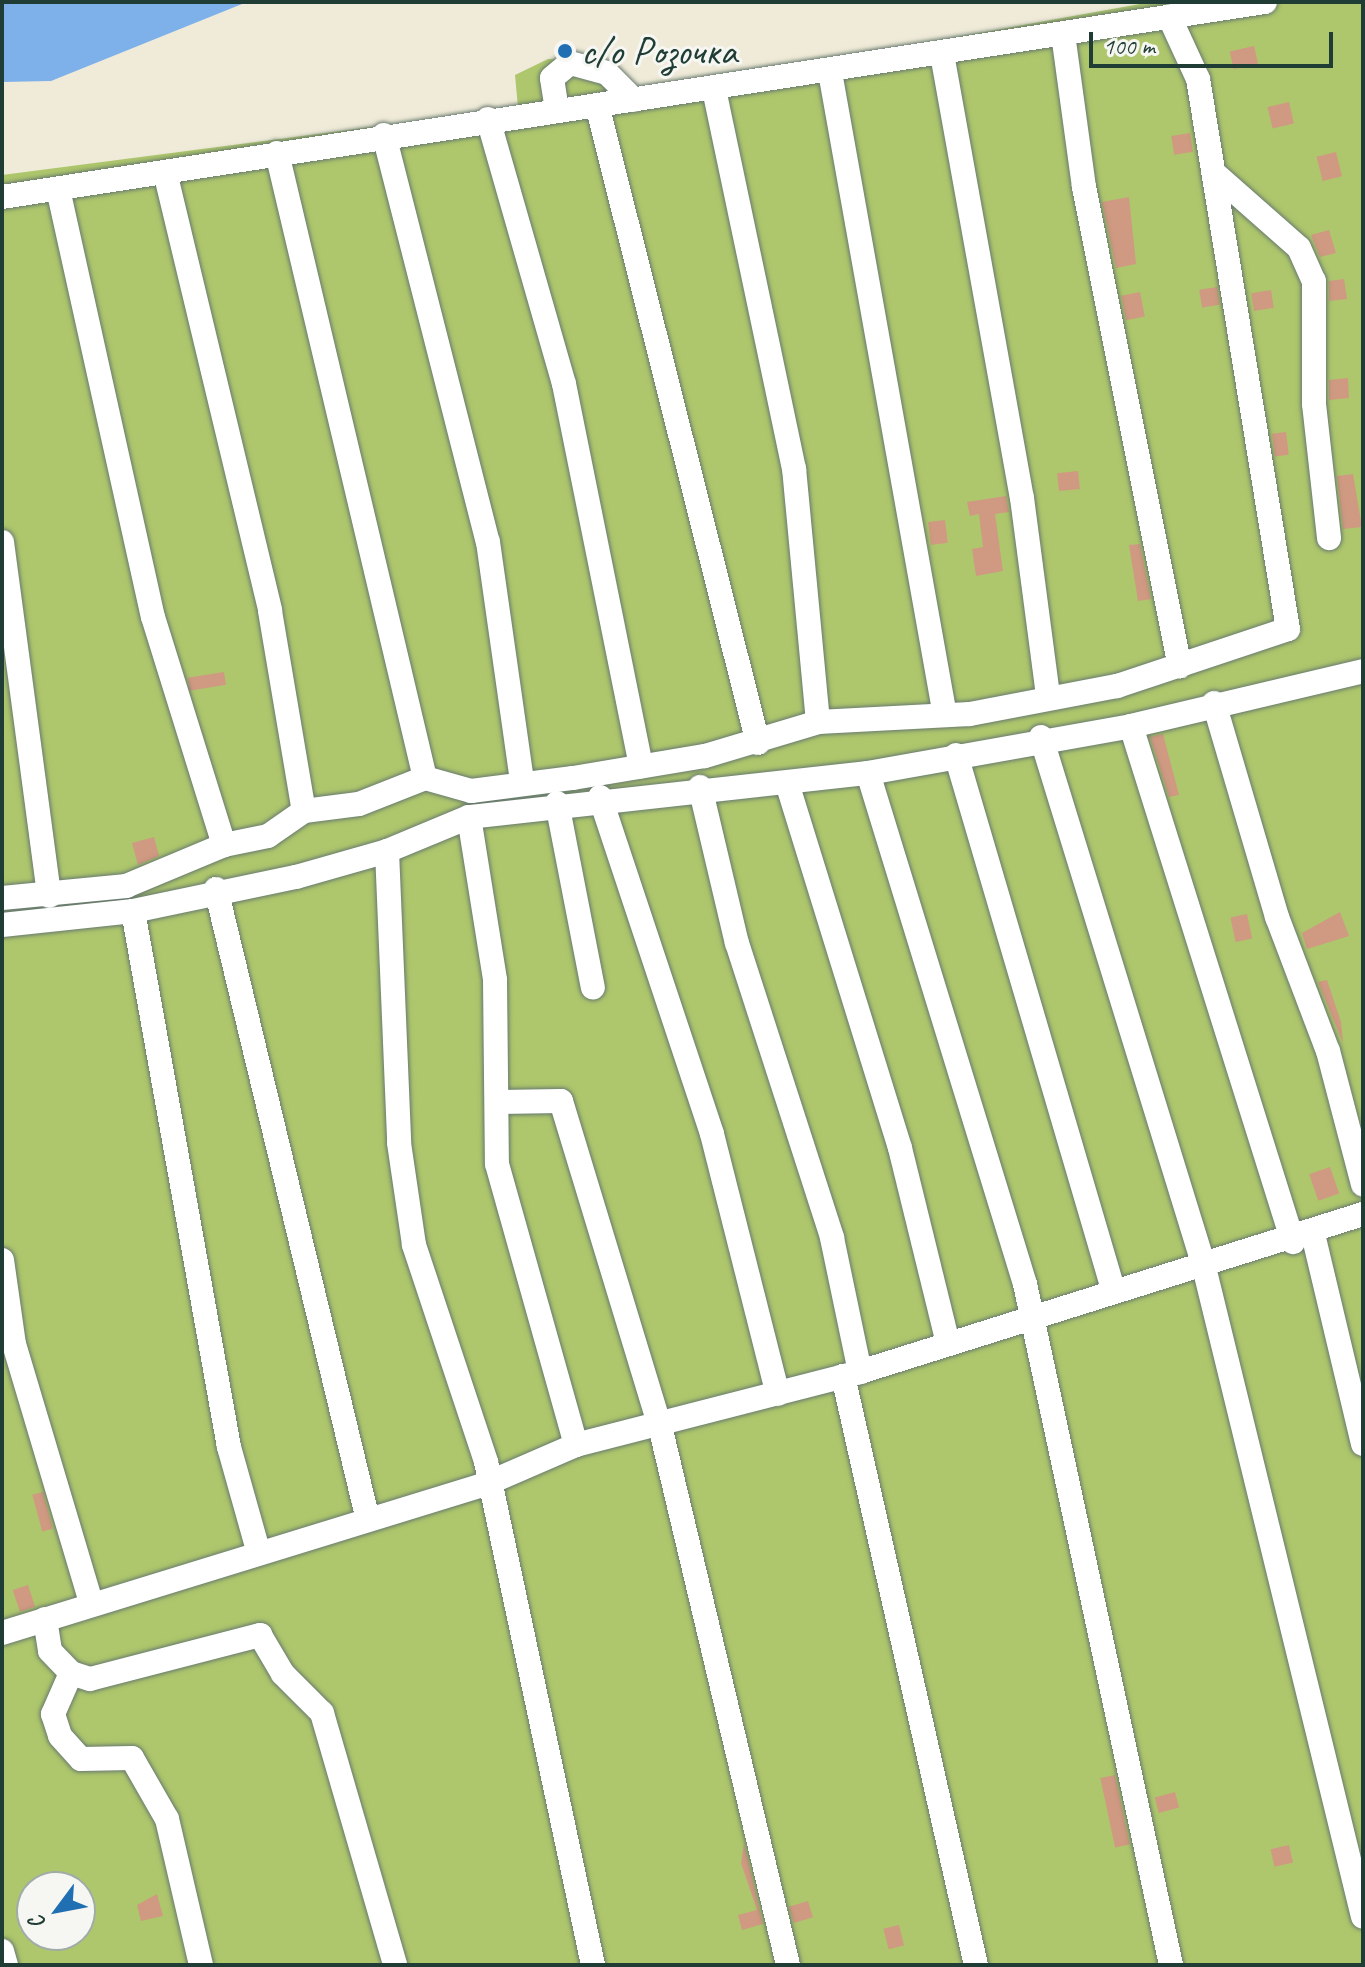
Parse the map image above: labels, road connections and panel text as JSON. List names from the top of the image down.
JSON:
{
  "places": ["с/о Розочка"],
  "scale_bar": "100 m",
  "north": "bottom left"
}
